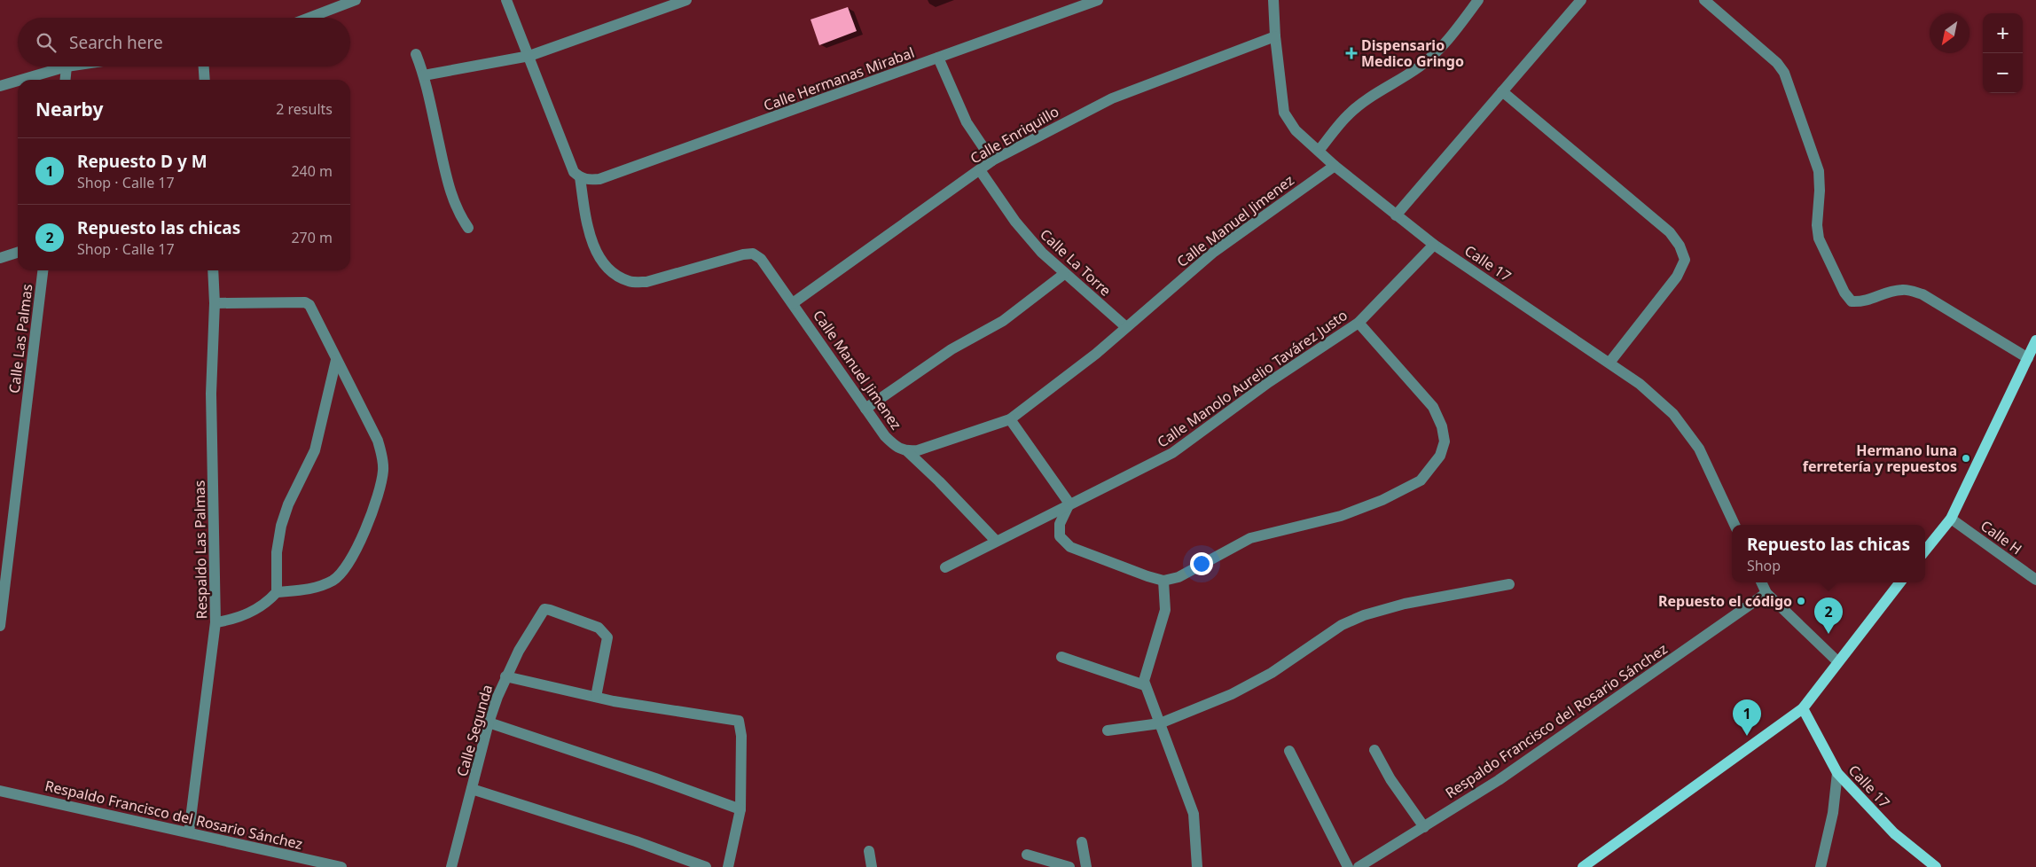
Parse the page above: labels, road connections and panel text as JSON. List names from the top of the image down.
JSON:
{
  "streets": {
    "main road": ["Calle 17"],
    "street": [
      "Calle Hermanas Mirabal",
      "Calle Enriquillo",
      "Calle Manuel Jimenez",
      "Calle La Torre",
      "Calle Las Palmas",
      "Calle Manolo Aurelio Tavárez Justo",
      "Calle H",
      "Respaldo Las Palmas",
      "Respaldo Francisco del Rosario Sánchez",
      "Calle Segunda"
    ]
  },
  "crossings": [
    ["Calle Hermanas Mirabal", "Calle Manuel Jimenez"],
    ["Calle Enriquillo", "Calle Manuel Jimenez"],
    ["Calle Enriquillo", "Calle La Torre"],
    ["Calle Enriquillo", "Calle 17"],
    ["Calle Manuel Jimenez", "Calle La Torre"],
    ["Calle Manuel Jimenez", "Calle 17"],
    ["Calle 17", "Calle Manolo Aurelio Tavárez Justo"],
    ["Respaldo Las Palmas", "Respaldo Francisco del Rosario Sánchez"]
  ],
  "places": {
    "health": ["Dispensario Medico Gringo"],
    "other": ["Hermano luna ferretería y repuestos", "Repuesto el código"]
  },
  "north": "bottom left",
  "page": {
    "map_buttons": ["+", "−"],
    "search": "Search here",
    "heading": ["Nearby", "2 results"],
    "list": [
      {
        "mark": "1",
        "name": "Repuesto D y M",
        "note": "Shop · Calle 17",
        "value": "240 m"
      },
      {
        "mark": "2",
        "name": "Repuesto las chicas",
        "note": "Shop · Calle 17",
        "value": "270 m"
      }
    ],
    "popup": ["Repuesto las chicas", "Shop"],
    "pins": ["2", "1"]
  }
}
